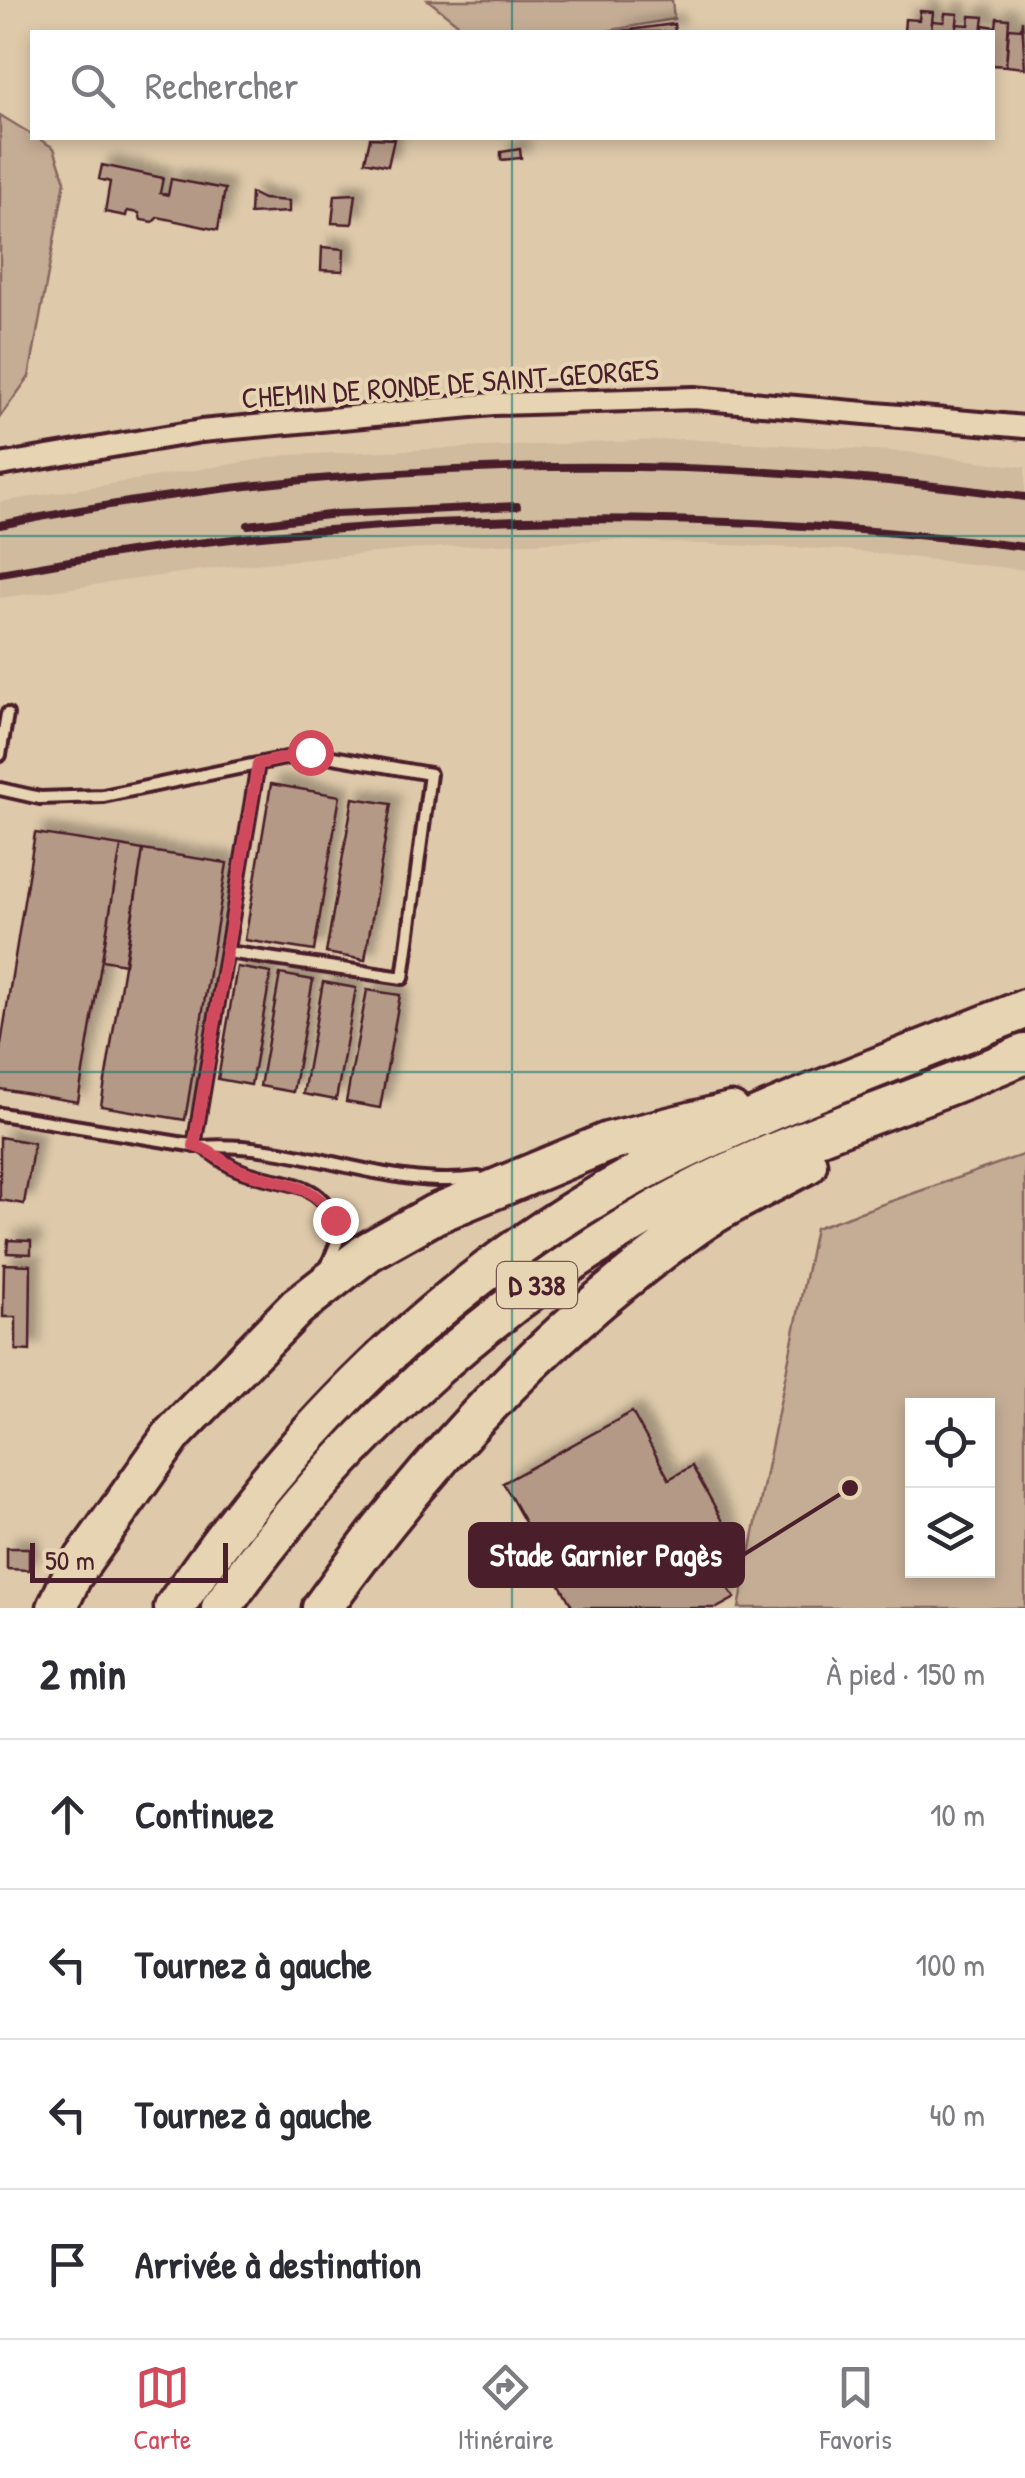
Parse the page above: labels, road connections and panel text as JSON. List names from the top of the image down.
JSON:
{
  "streets": {
    "highway": ["D 338"],
    "street": ["CHEMIN DE RONDE DE SAINT-GEORGES"]
  },
  "places": ["Stade Garnier Pagès"],
  "scale_bar": "50 m",
  "page": {
    "search": "Rechercher",
    "scale": "50 m",
    "heading": ["2 min", "À pied · 150 m"],
    "list": [
      ["Continuez", "10 m"],
      ["Tournez à gauche", "100 m"],
      ["Tournez à gauche", "40 m"],
      "Arrivée à destination"
    ],
    "nav": ["Carte", "Itinéraire", "Favoris"]
  }
}
